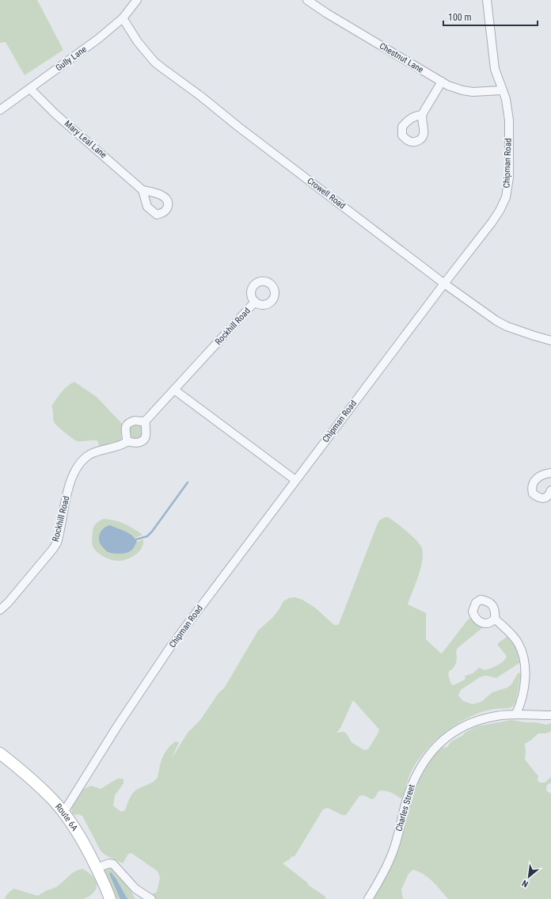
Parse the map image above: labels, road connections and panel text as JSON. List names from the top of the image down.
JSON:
{
  "streets": {
    "main road": ["Route 6A"],
    "street": [
      "Chestnut Lane",
      "Gully Lane",
      "Mary Leal Lane",
      "Chipman Road",
      "Crowell Road",
      "Rockhill Road",
      "Charles Street"
    ]
  },
  "crossings": [
    ["Chestnut Lane", "Chipman Road"],
    ["Gully Lane", "Mary Leal Lane"],
    ["Gully Lane", "Crowell Road"],
    ["Chipman Road", "Crowell Road"],
    ["Chipman Road", "Route 6A"]
  ],
  "scale_bar": "100 m",
  "north": "bottom left"
}
